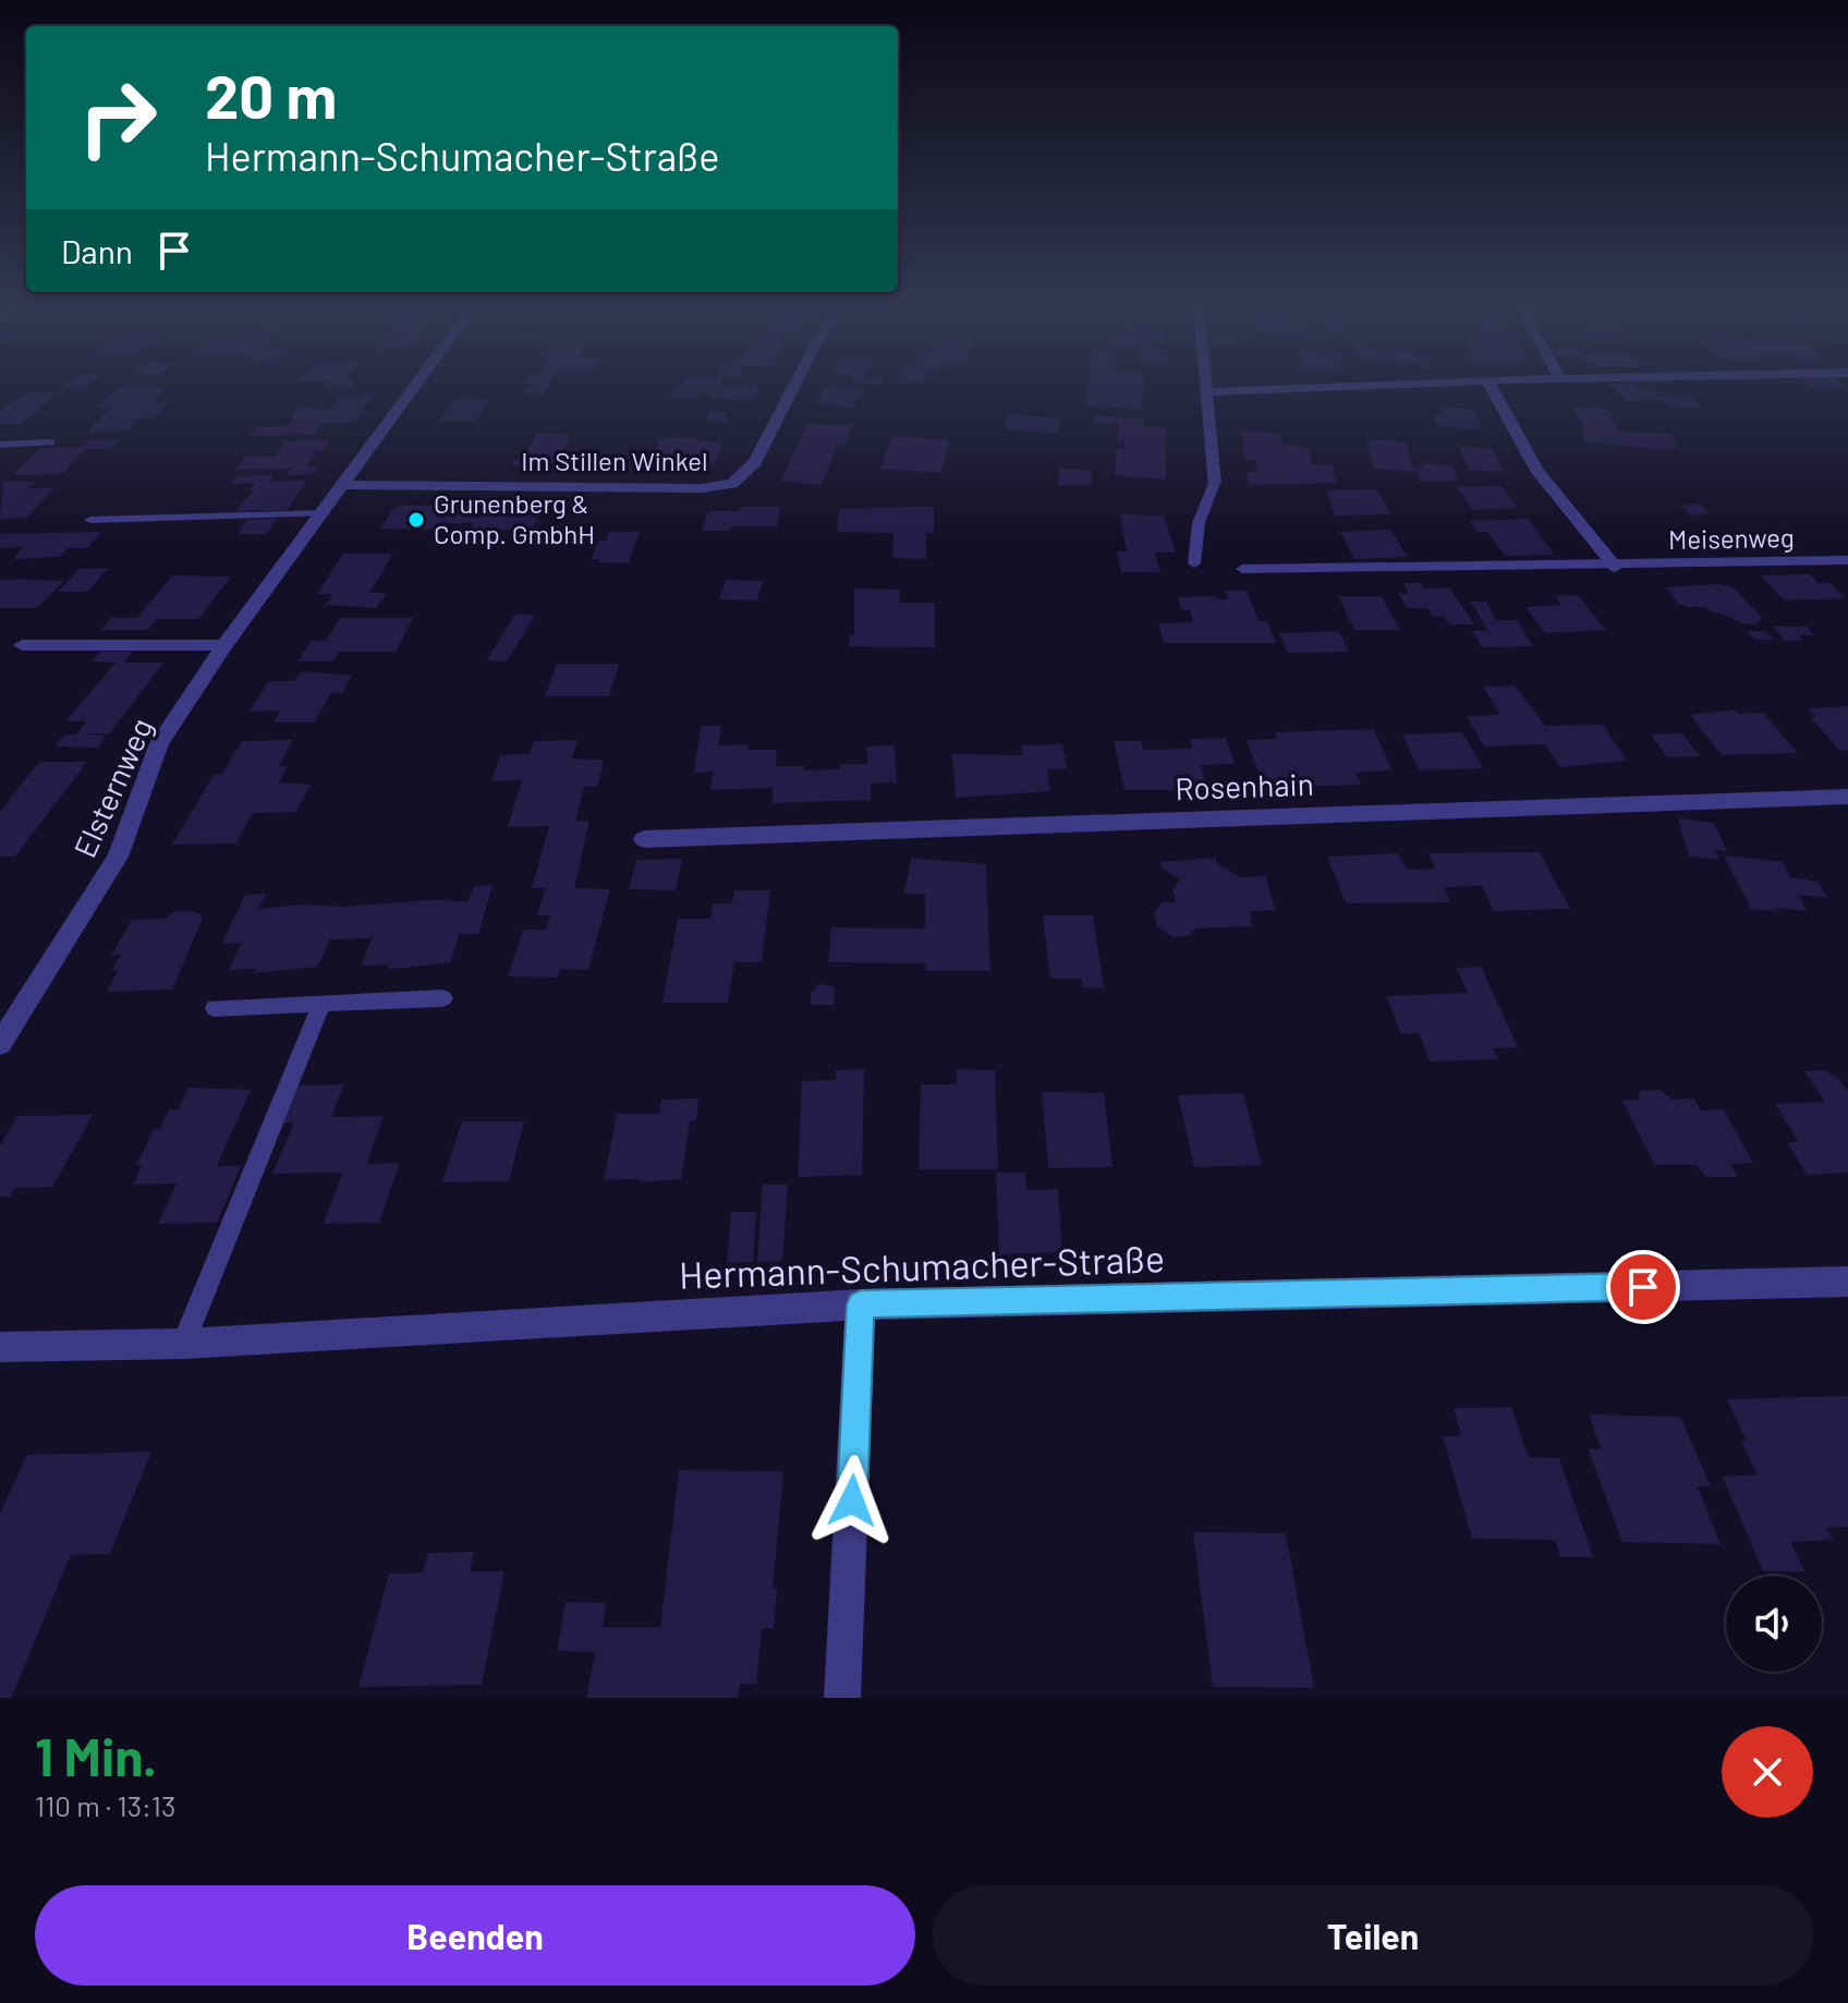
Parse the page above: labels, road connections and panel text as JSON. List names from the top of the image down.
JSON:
{
  "streets": {
    "street": [
      "Im Stillen Winkel",
      "Rosenhain",
      "Elsternweg",
      "Hermann-Schumacher-Straße"
    ],
    "lane": ["Meisenweg"]
  },
  "crossings": [
    ["Im Stillen Winkel", "Elsternweg"]
  ],
  "places": ["Grunenberg & Comp. GmbhH"],
  "page": {
    "turn": ["20 m", "Hermann-Schumacher-Straße"],
    "then": "Dann",
    "heading": ["1 Min.", "110 m · 13:13"],
    "buttons": ["Beenden", "Teilen"]
  }
}
